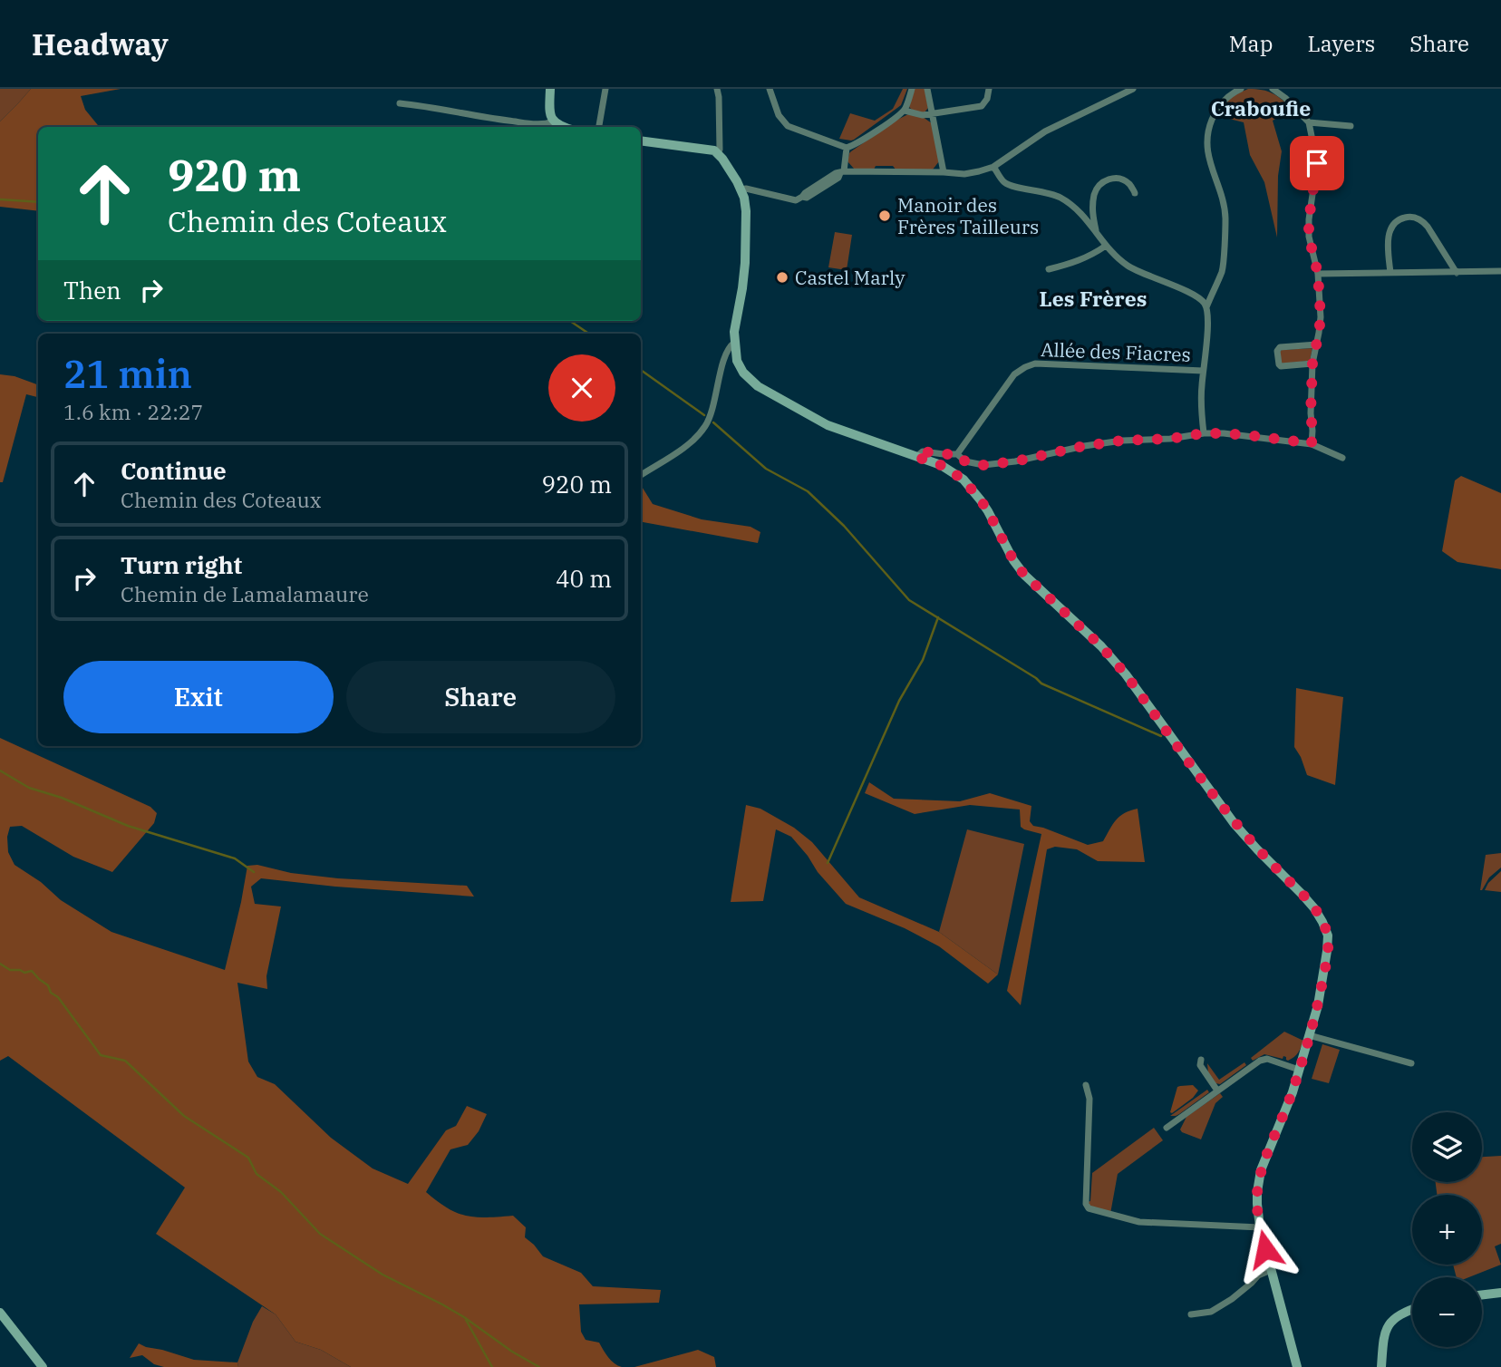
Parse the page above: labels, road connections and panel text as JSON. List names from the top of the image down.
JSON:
{
  "streets": {
    "street": ["Allée des Fiacres"]
  },
  "districts": ["Craboufie", "Les Frères"],
  "places": ["Manoir des Frères Tailleurs", "Castel Marly"],
  "page": {
    "header": "Headway",
    "nav": ["Map", "Layers", "Share"],
    "turn": ["920 m", "Chemin des Coteaux"],
    "then": "Then",
    "heading": ["21 min", "1.6 km · 22:27"],
    "list": [
      {
        "name": "Continue",
        "note": "Chemin des Coteaux",
        "value": "920 m"
      },
      {
        "name": "Turn right",
        "note": "Chemin de Lamalamaure",
        "value": "40 m"
      }
    ],
    "buttons": ["Exit", "Share"],
    "map_buttons": ["+", "−"]
  }
}
